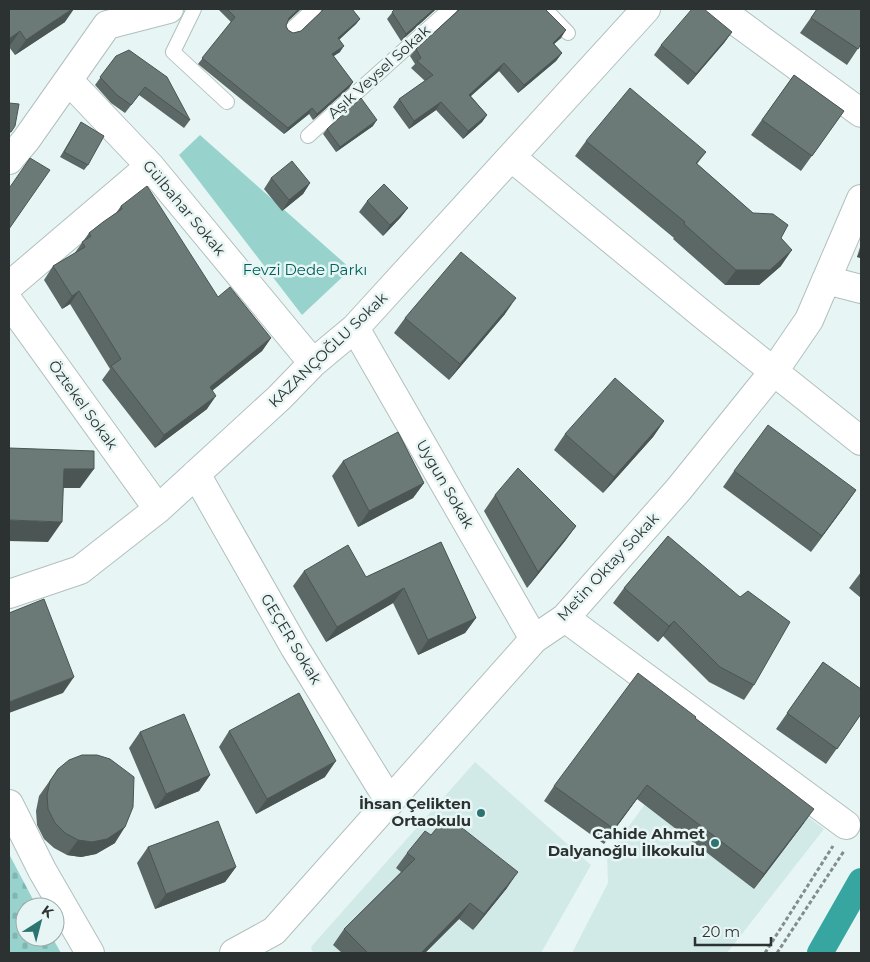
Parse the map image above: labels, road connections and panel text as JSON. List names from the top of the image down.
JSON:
{
  "streets": {
    "street": [
      "Gülbahar Sokak",
      "KAZANÇOĞLU Sokak",
      "Öztekel Sokak",
      "Uygun Sokak",
      "Metin Oktay Sokak",
      "GEÇER Sokak"
    ],
    "lane": ["Aşık Veysel Sokak"]
  },
  "crossings": [
    ["Gülbahar Sokak", "KAZANÇOĞLU Sokak"],
    ["KAZANÇOĞLU Sokak", "Öztekel Sokak"],
    ["KAZANÇOĞLU Sokak", "Uygun Sokak"],
    ["KAZANÇOĞLU Sokak", "GEÇER Sokak"],
    ["Uygun Sokak", "Metin Oktay Sokak"],
    ["Metin Oktay Sokak", "GEÇER Sokak"]
  ],
  "parks": ["Fevzi Dede Parkı"],
  "places": ["İhsan Çelikten Ortaokulu", "Cahide Ahmet Dalyanoğlu İlkokulu"],
  "scale_bar": "20 m",
  "north": "top right"
}
